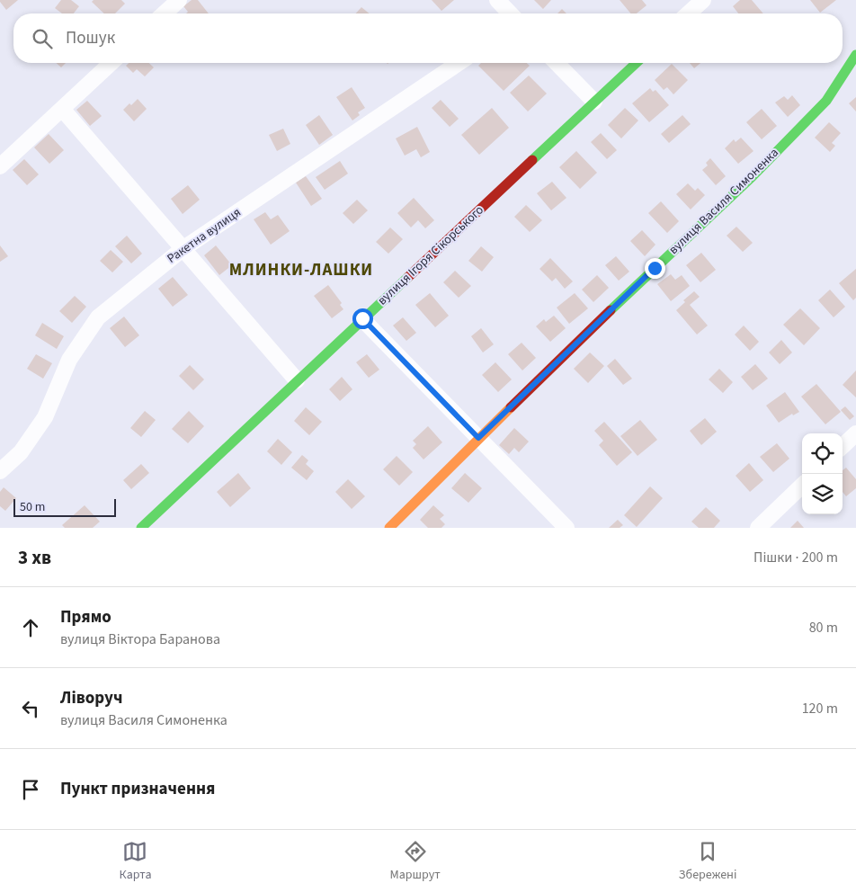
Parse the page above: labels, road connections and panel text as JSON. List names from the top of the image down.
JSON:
{
  "streets": {
    "street": ["вулиця Василя Симоненка", "Ракетна вулиця", "вулиця Ігоря Сікорського"]
  },
  "districts": ["МЛИНКИ-ЛАШКИ"],
  "scale_bar": "50 m",
  "page": {
    "search": "Пошук",
    "scale": "50 m",
    "heading": ["3 хв", "Пішки · 200 m"],
    "list": [
      ["Прямо", "вулиця Віктора Баранова", "80 m"],
      ["Ліворуч", "вулиця Василя Симоненка", "120 m"],
      "Пункт призначення"
    ],
    "nav": ["Карта", "Маршрут", "Збережені"]
  }
}
